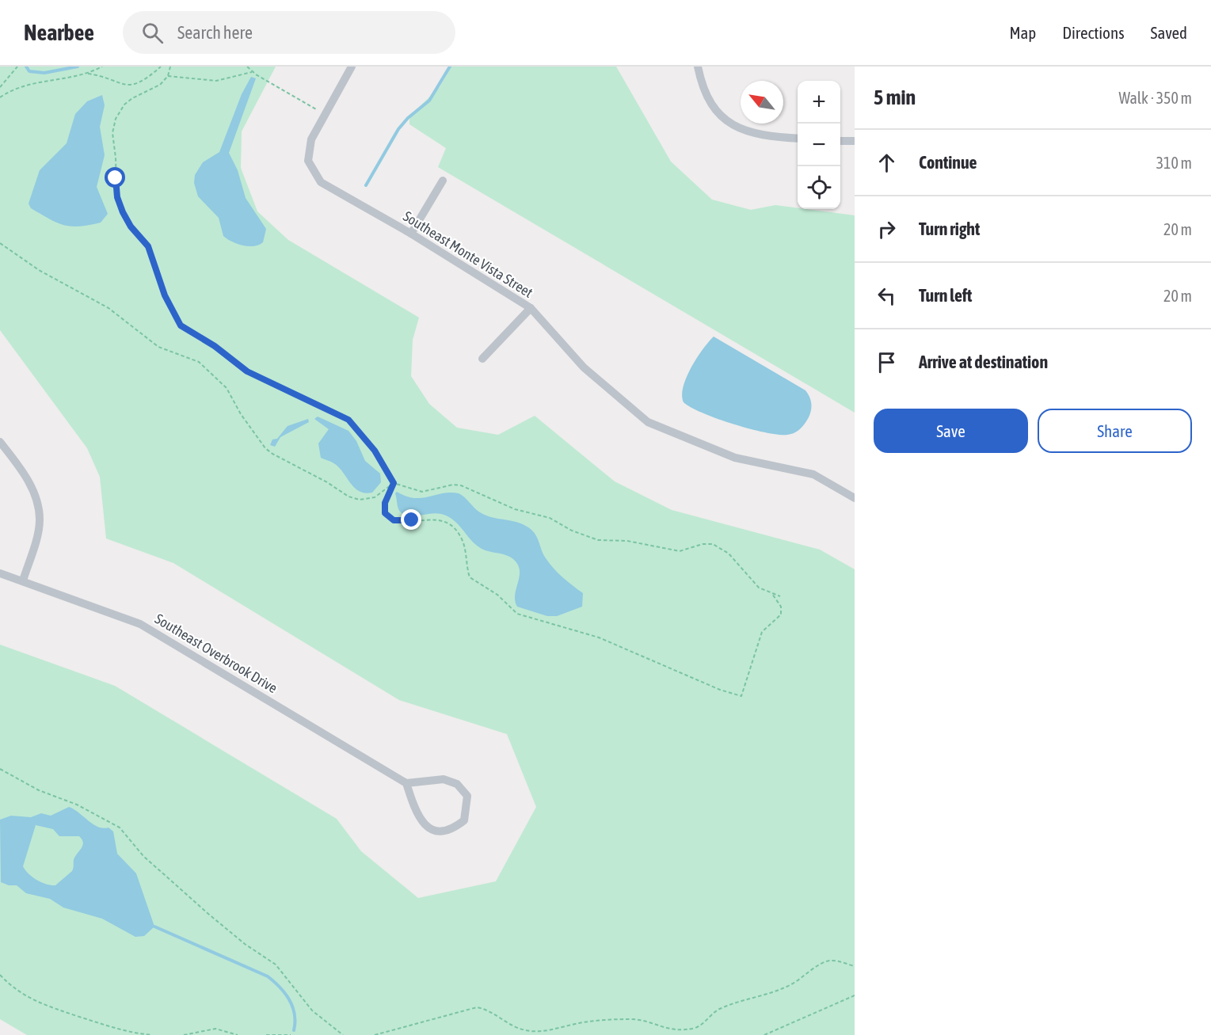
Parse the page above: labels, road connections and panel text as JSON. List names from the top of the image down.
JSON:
{
  "streets": {
    "street": ["Southeast Monte Vista Street", "Southeast Overbrook Drive"]
  },
  "north": "top left",
  "page": {
    "header": "Nearbee",
    "search": "Search here",
    "nav": ["Map", "Directions", "Saved"],
    "heading": ["5 min", "Walk · 350 m"],
    "map_buttons": ["+", "−"],
    "list": [
      ["Continue", "310 m"],
      ["Turn right", "20 m"],
      ["Turn left", "20 m"],
      "Arrive at destination"
    ],
    "buttons": ["Save", "Share"]
  }
}
